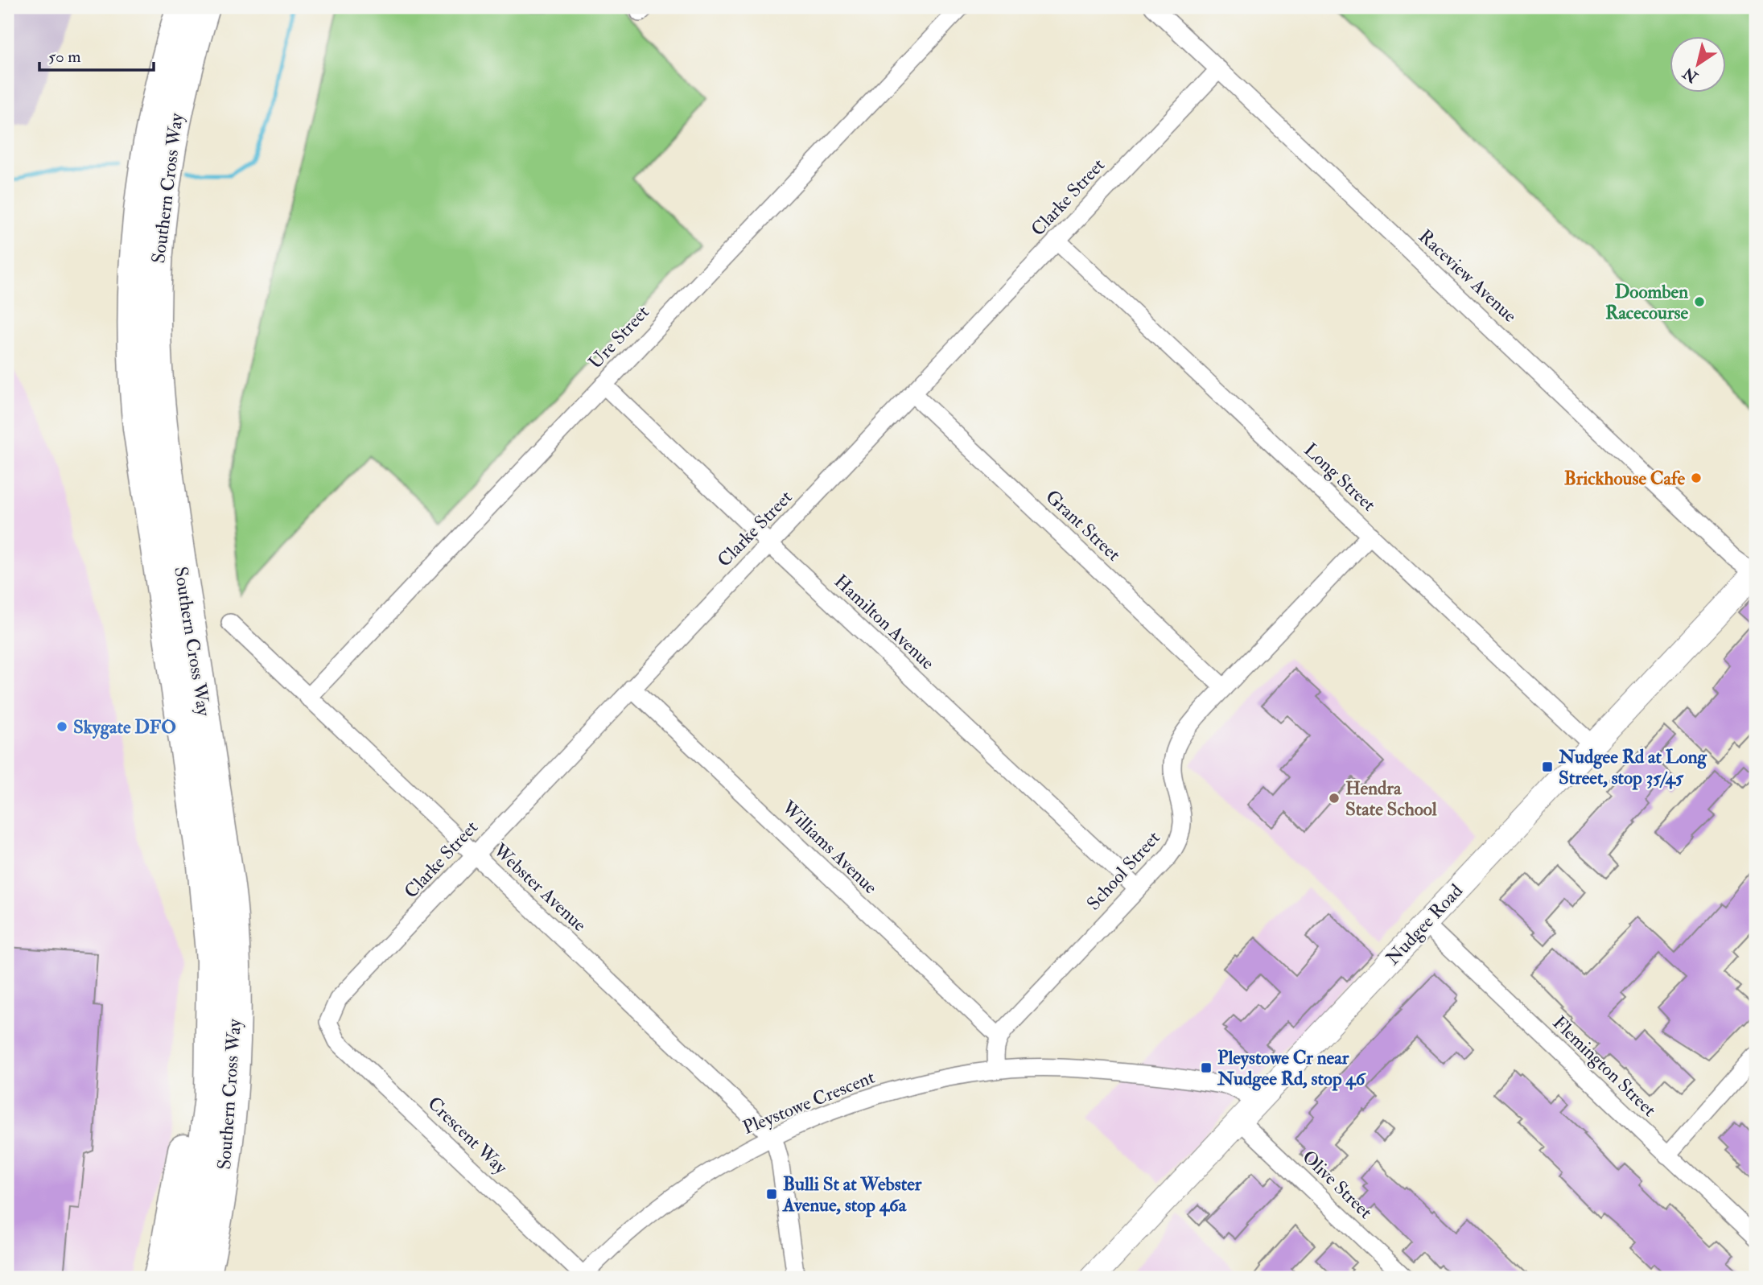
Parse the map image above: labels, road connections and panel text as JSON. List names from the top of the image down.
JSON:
{
  "streets": {
    "highway": ["Southern Cross Way"],
    "main road": ["Nudgee Road"],
    "street": [
      "Clarke Street",
      "Raceview Avenue",
      "Ure Street",
      "Long Street",
      "Grant Street",
      "Hamilton Avenue",
      "Williams Avenue",
      "School Street",
      "Webster Avenue",
      "Flemington Street",
      "Pleystowe Crescent",
      "Crescent Way",
      "Olive Street"
    ]
  },
  "crossings": [
    ["Clarke Street", "Raceview Avenue"],
    ["Clarke Street", "Long Street"],
    ["Clarke Street", "Grant Street"],
    ["Clarke Street", "Hamilton Avenue"],
    ["Clarke Street", "Williams Avenue"],
    ["Clarke Street", "Webster Avenue"],
    ["Clarke Street", "Crescent Way"],
    ["Raceview Avenue", "Nudgee Road"],
    ["Ure Street", "Hamilton Avenue"],
    ["Ure Street", "Webster Avenue"],
    ["Long Street", "School Street"],
    ["Long Street", "Nudgee Road"],
    ["Grant Street", "School Street"],
    ["Hamilton Avenue", "School Street"],
    ["Williams Avenue", "School Street"],
    ["Webster Avenue", "Pleystowe Crescent"],
    ["Nudgee Road", "Flemington Street"],
    ["Nudgee Road", "Pleystowe Crescent"],
    ["Nudgee Road", "Olive Street"],
    ["Pleystowe Crescent", "Crescent Way"],
    ["Pleystowe Crescent", "Olive Street"]
  ],
  "places": {
    "other": [
      "Doomben Racecourse",
      "Brickhouse Cafe",
      "Skygate DFO",
      "Hendra State School"
    ],
    "transit": ["Nudgee Rd at Long Street, stop 35/45", "Pleystowe Cr near Nudgee Rd, stop 46", "Bulli St at Webster Avenue, stop 46a"]
  },
  "scale_bar": "50 m",
  "north": "bottom left"
}
